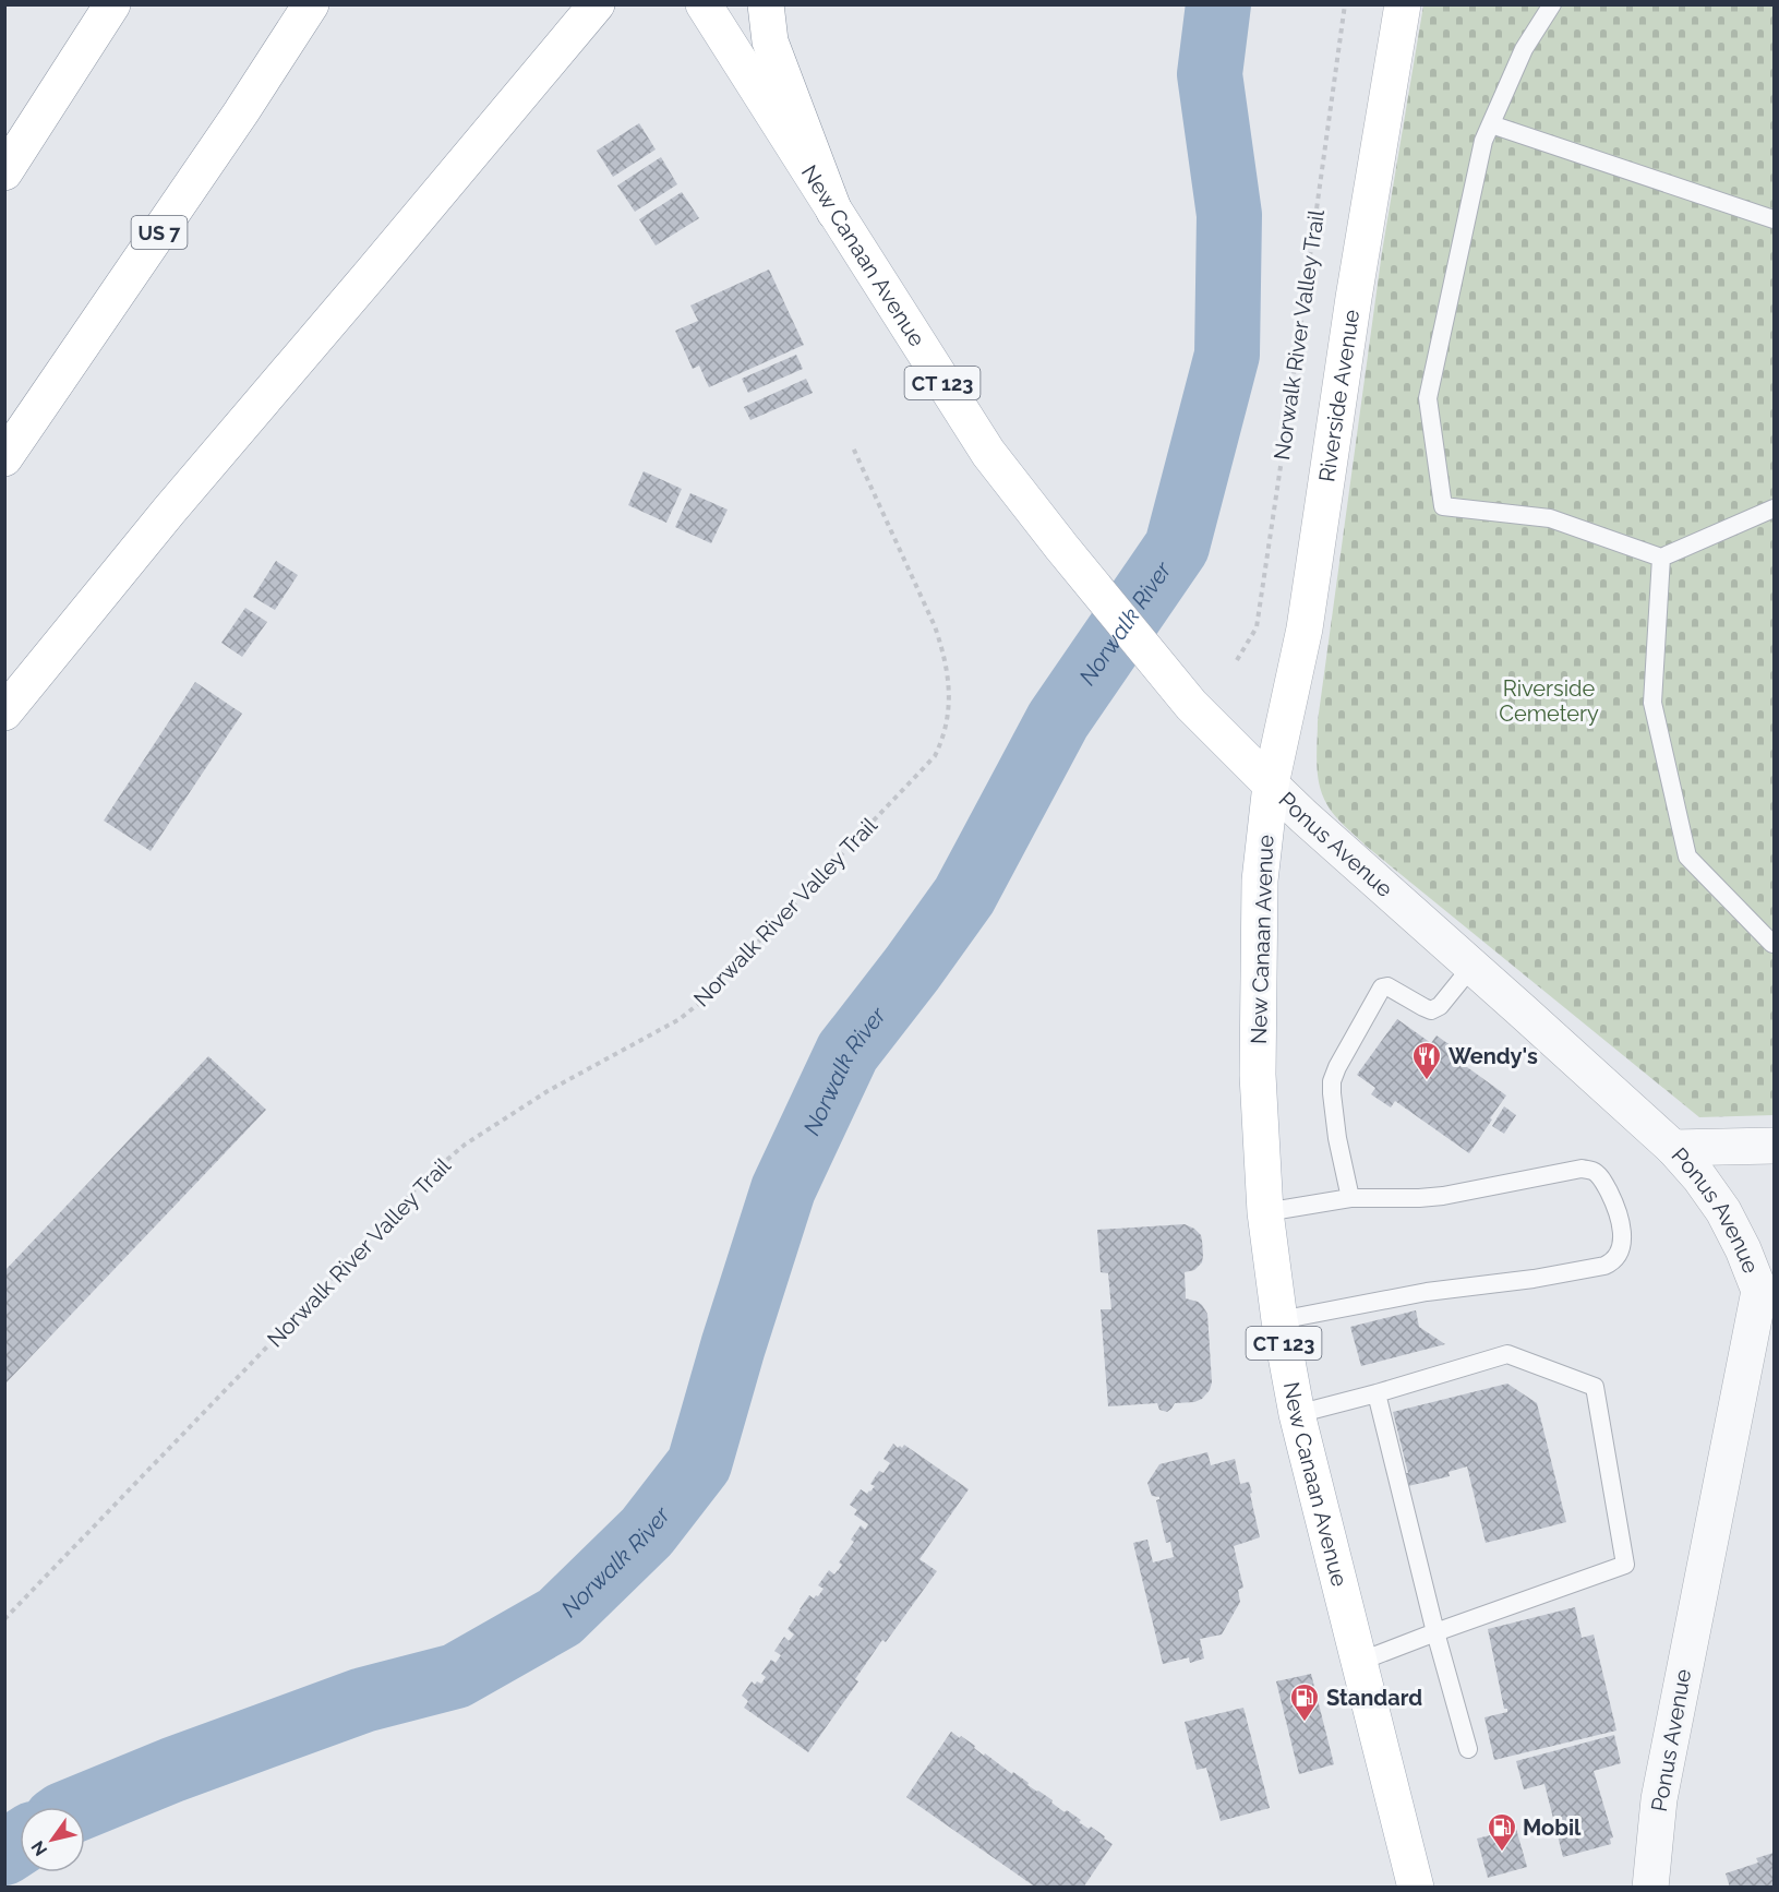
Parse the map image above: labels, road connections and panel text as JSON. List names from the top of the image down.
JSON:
{
  "streets": {
    "main road": [
      "US 7",
      "New Canaan Avenue",
      "CT 123",
      "Riverside Avenue"
    ],
    "street": ["Ponus Avenue"],
    "path": ["Norwalk River Valley Trail"]
  },
  "crossings": [
    ["New Canaan Avenue", "Riverside Avenue"],
    ["New Canaan Avenue", "Ponus Avenue"],
    ["Riverside Avenue", "Ponus Avenue"]
  ],
  "water": ["Norwalk River"],
  "parks": ["Riverside Cemetery"],
  "places": {
    "restaurant": ["Wendy's"],
    "fuel station": ["Standard", "Mobil"]
  },
  "north": "bottom left"
}
